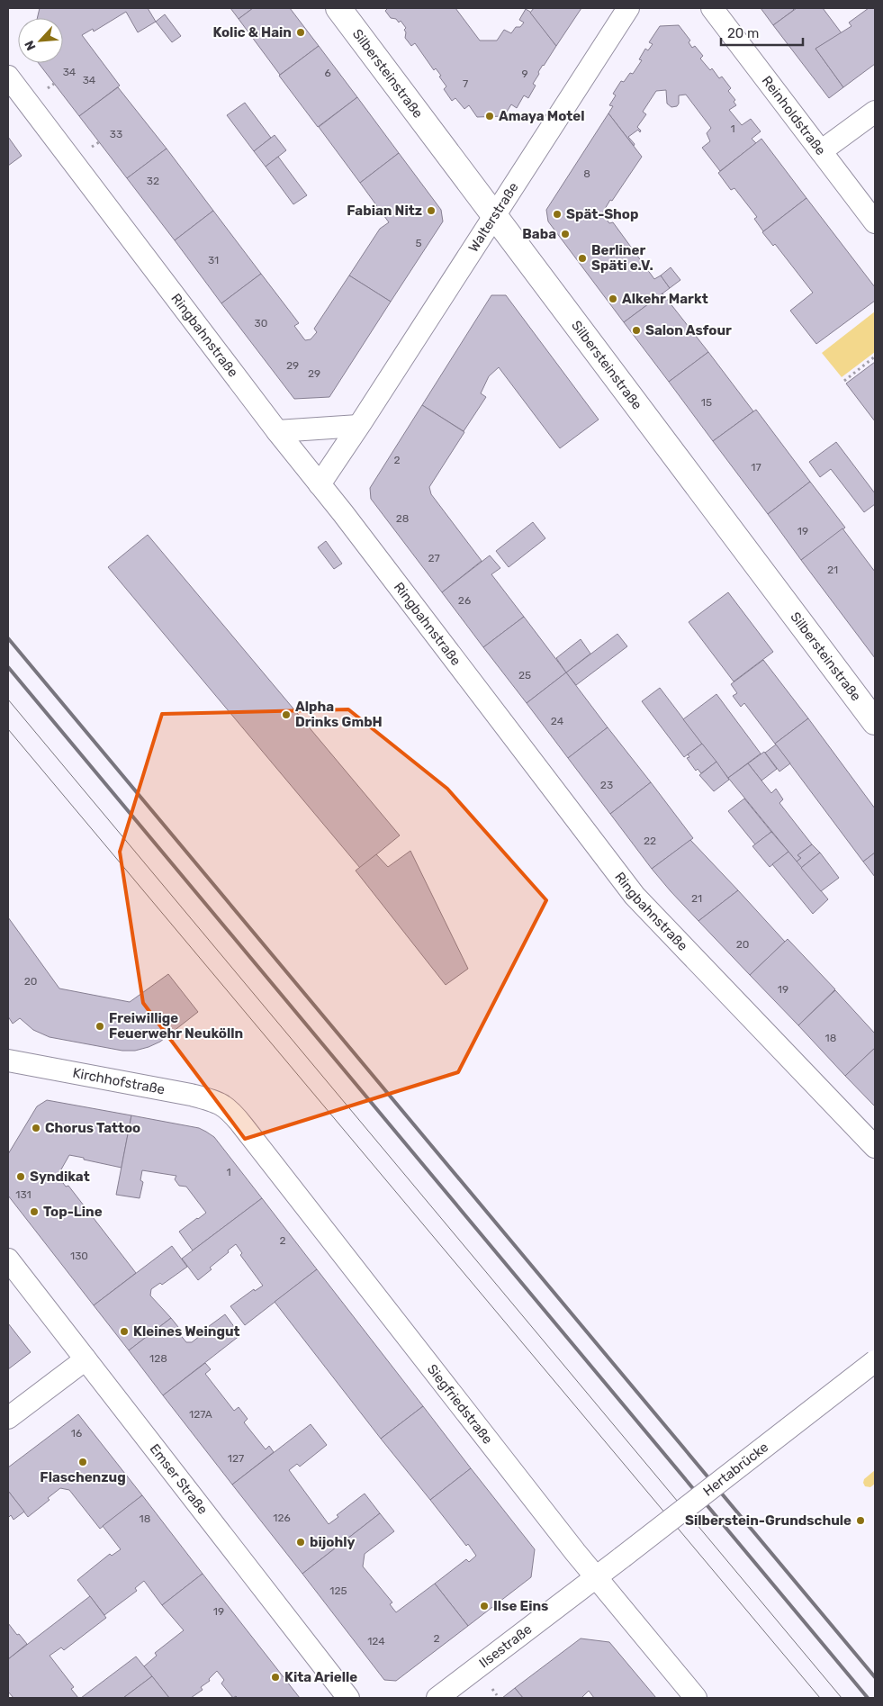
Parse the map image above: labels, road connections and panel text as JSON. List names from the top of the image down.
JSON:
{
  "streets": {
    "street": [
      "Silbersteinstraße",
      "Reinholdstraße",
      "Walterstraße",
      "Ringbahnstraße",
      "Kirchhofstraße",
      "Siegfriedstraße",
      "Hertabrücke",
      "Emser Straße",
      "Ilsestraße"
    ]
  },
  "crossings": [
    ["Silbersteinstraße", "Walterstraße"],
    ["Walterstraße", "Ringbahnstraße"],
    ["Kirchhofstraße", "Siegfriedstraße"],
    ["Siegfriedstraße", "Hertabrücke"],
    ["Siegfriedstraße", "Ilsestraße"],
    ["Hertabrücke", "Ilsestraße"]
  ],
  "places": [
    "Kolic & Hain",
    "Amaya Motel",
    "Fabian Nitz",
    "Spät-Shop",
    "Baba",
    "Berliner Späti e.V.",
    "Alkehr Markt",
    "Salon Asfour",
    "Alpha Drinks GmbH",
    "Freiwillige Feuerwehr Neukölln",
    "Chorus Tattoo",
    "Syndikat",
    "Top-Line",
    "Kleines Weingut",
    "Flaschenzug",
    "Silberstein-Grundschule",
    "bijohly",
    "Ilse Eins",
    "Kita Arielle"
  ],
  "house_numbers": [
    "34",
    "6",
    "9",
    "34",
    "7",
    "1",
    "33",
    "8",
    "32",
    "5",
    "31",
    "30",
    "29",
    "29",
    "15",
    "2",
    "17",
    "28",
    "19",
    "27",
    "21",
    "26",
    "25",
    "24",
    "23",
    "22",
    "21",
    "20",
    "20",
    "19",
    "18",
    "1",
    "131",
    "2",
    "130",
    "128",
    "127A",
    "16",
    "127",
    "126",
    "18",
    "125",
    "19",
    "2",
    "124"
  ],
  "scale_bar": "20 m",
  "north": "bottom left"
}
